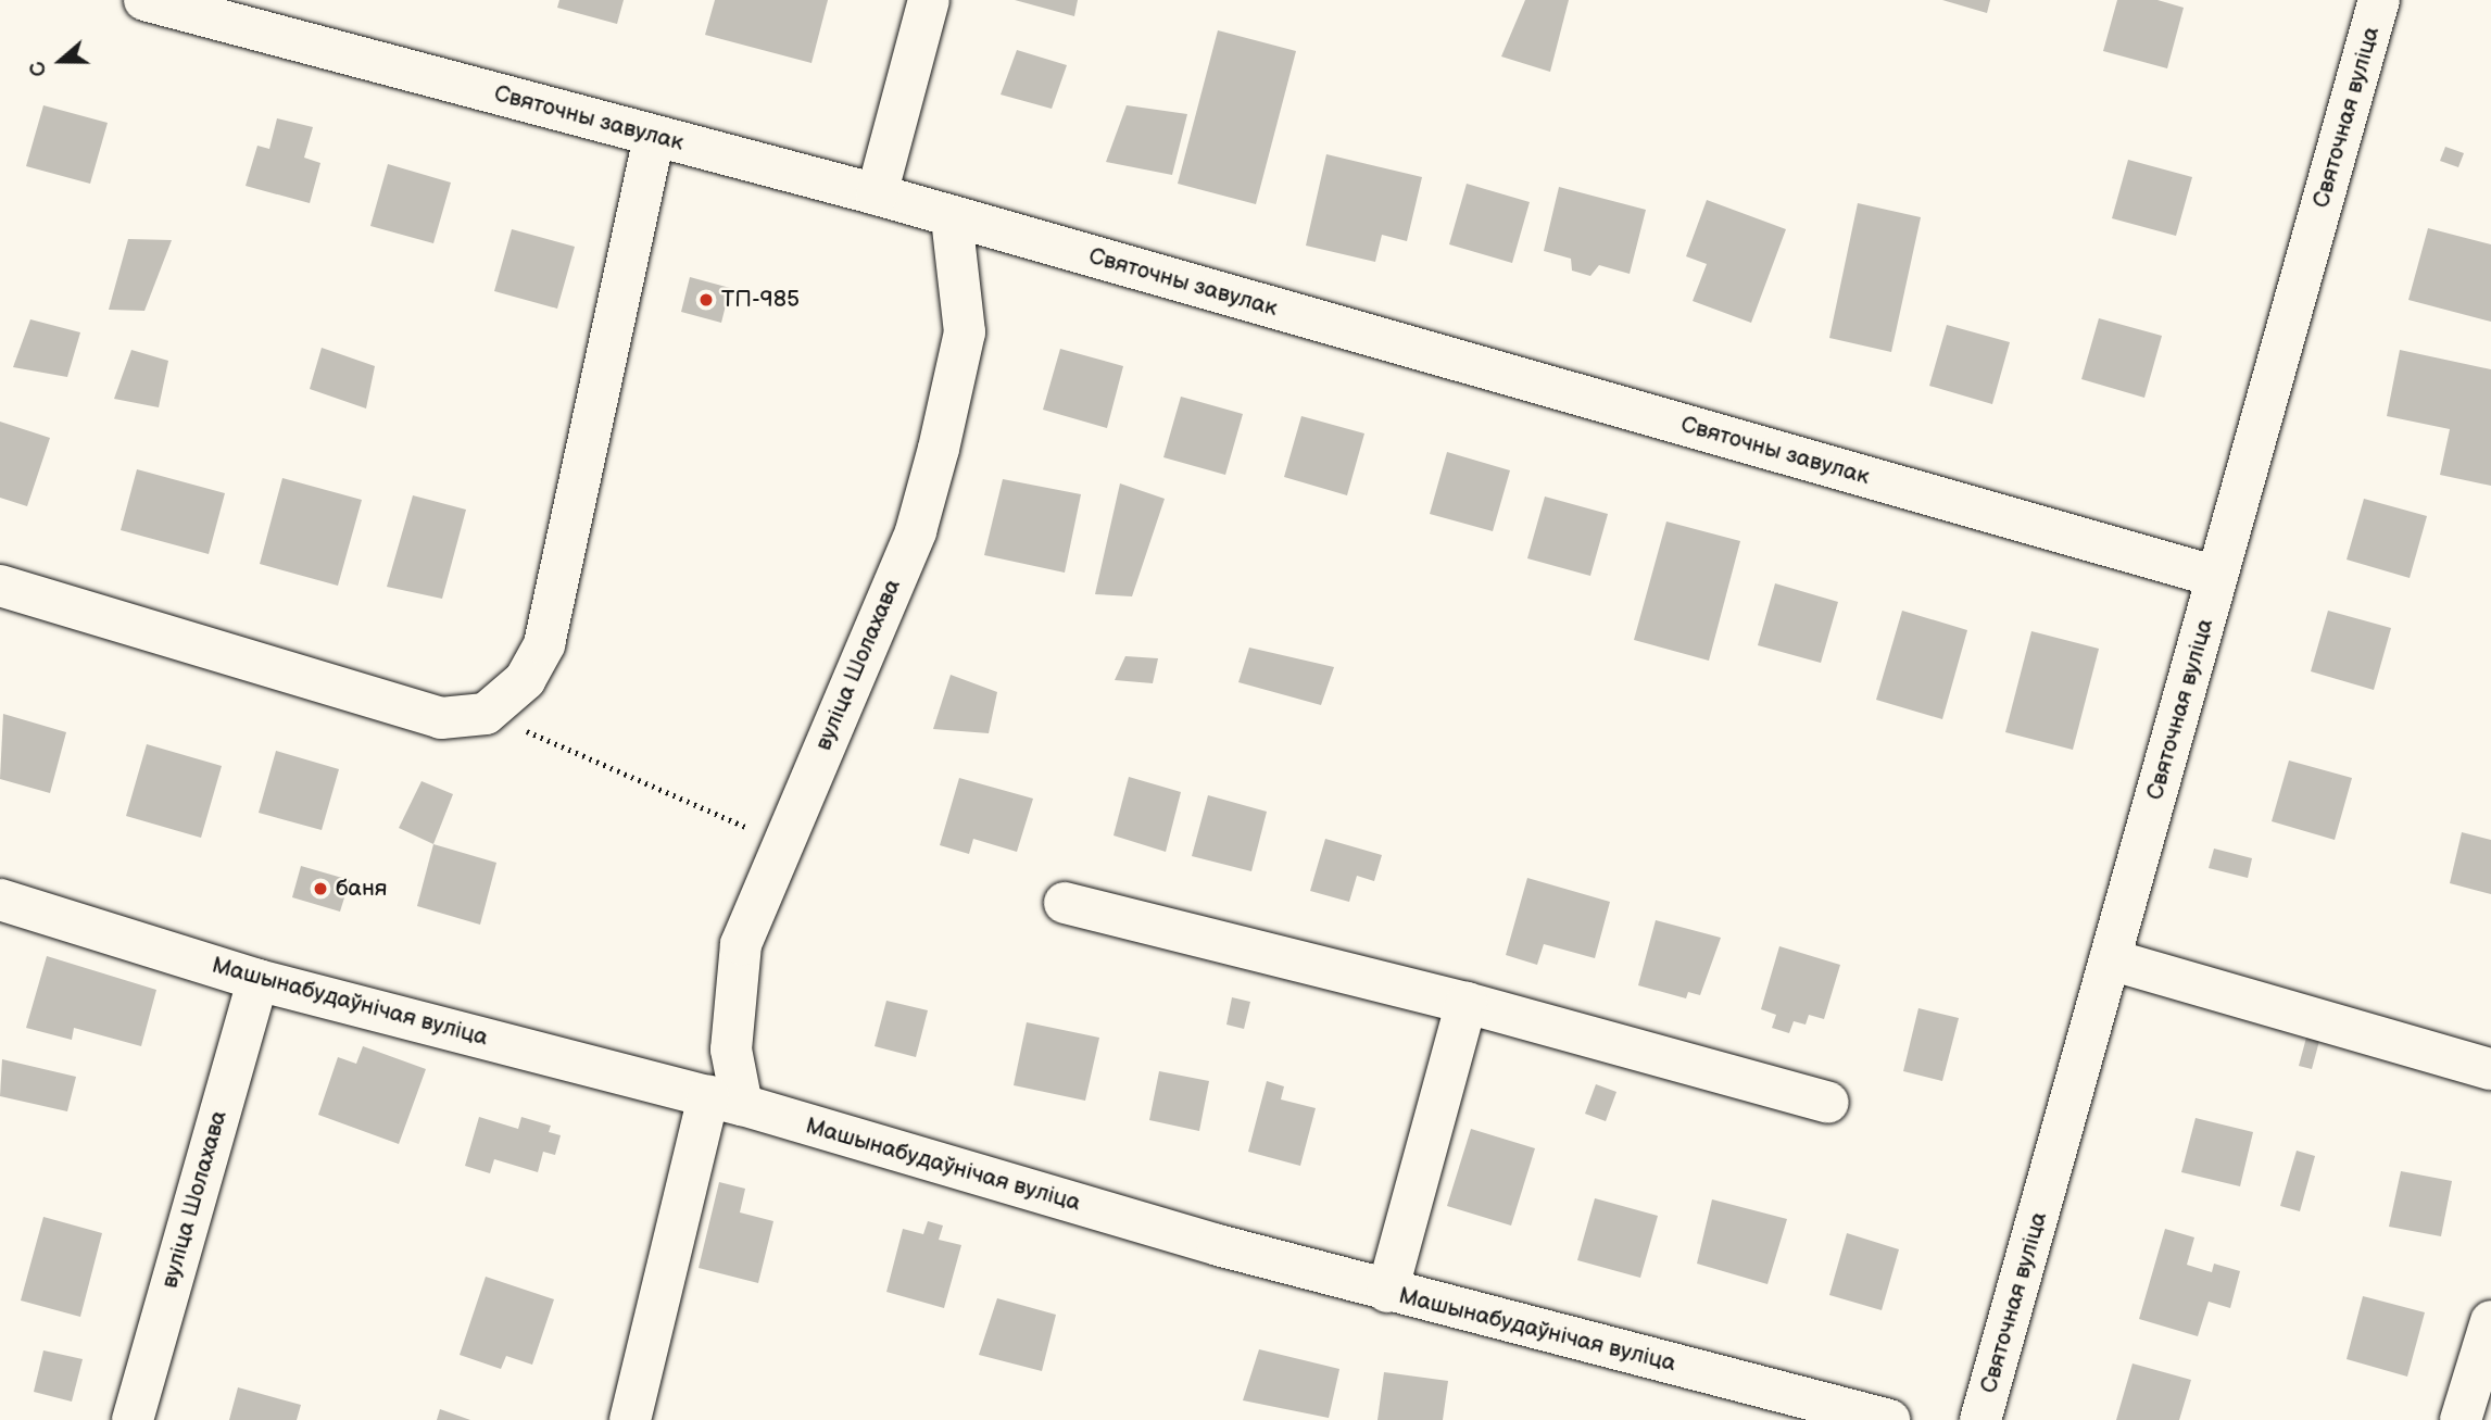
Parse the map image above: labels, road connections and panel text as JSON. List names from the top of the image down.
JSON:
{
  "streets": {
    "street": [
      "Святочная вуліца",
      "Святочны завулак",
      "вуліца Шолахава",
      "Машынабудаўнічая вуліца"
    ]
  },
  "crossings": [
    ["Святочная вуліца", "Святочны завулак"],
    ["Святочны завулак", "вуліца Шолахава"],
    ["вуліца Шолахава", "Машынабудаўнічая вуліца"]
  ],
  "places": ["ТП-985", "баня"],
  "north": "left"
}
